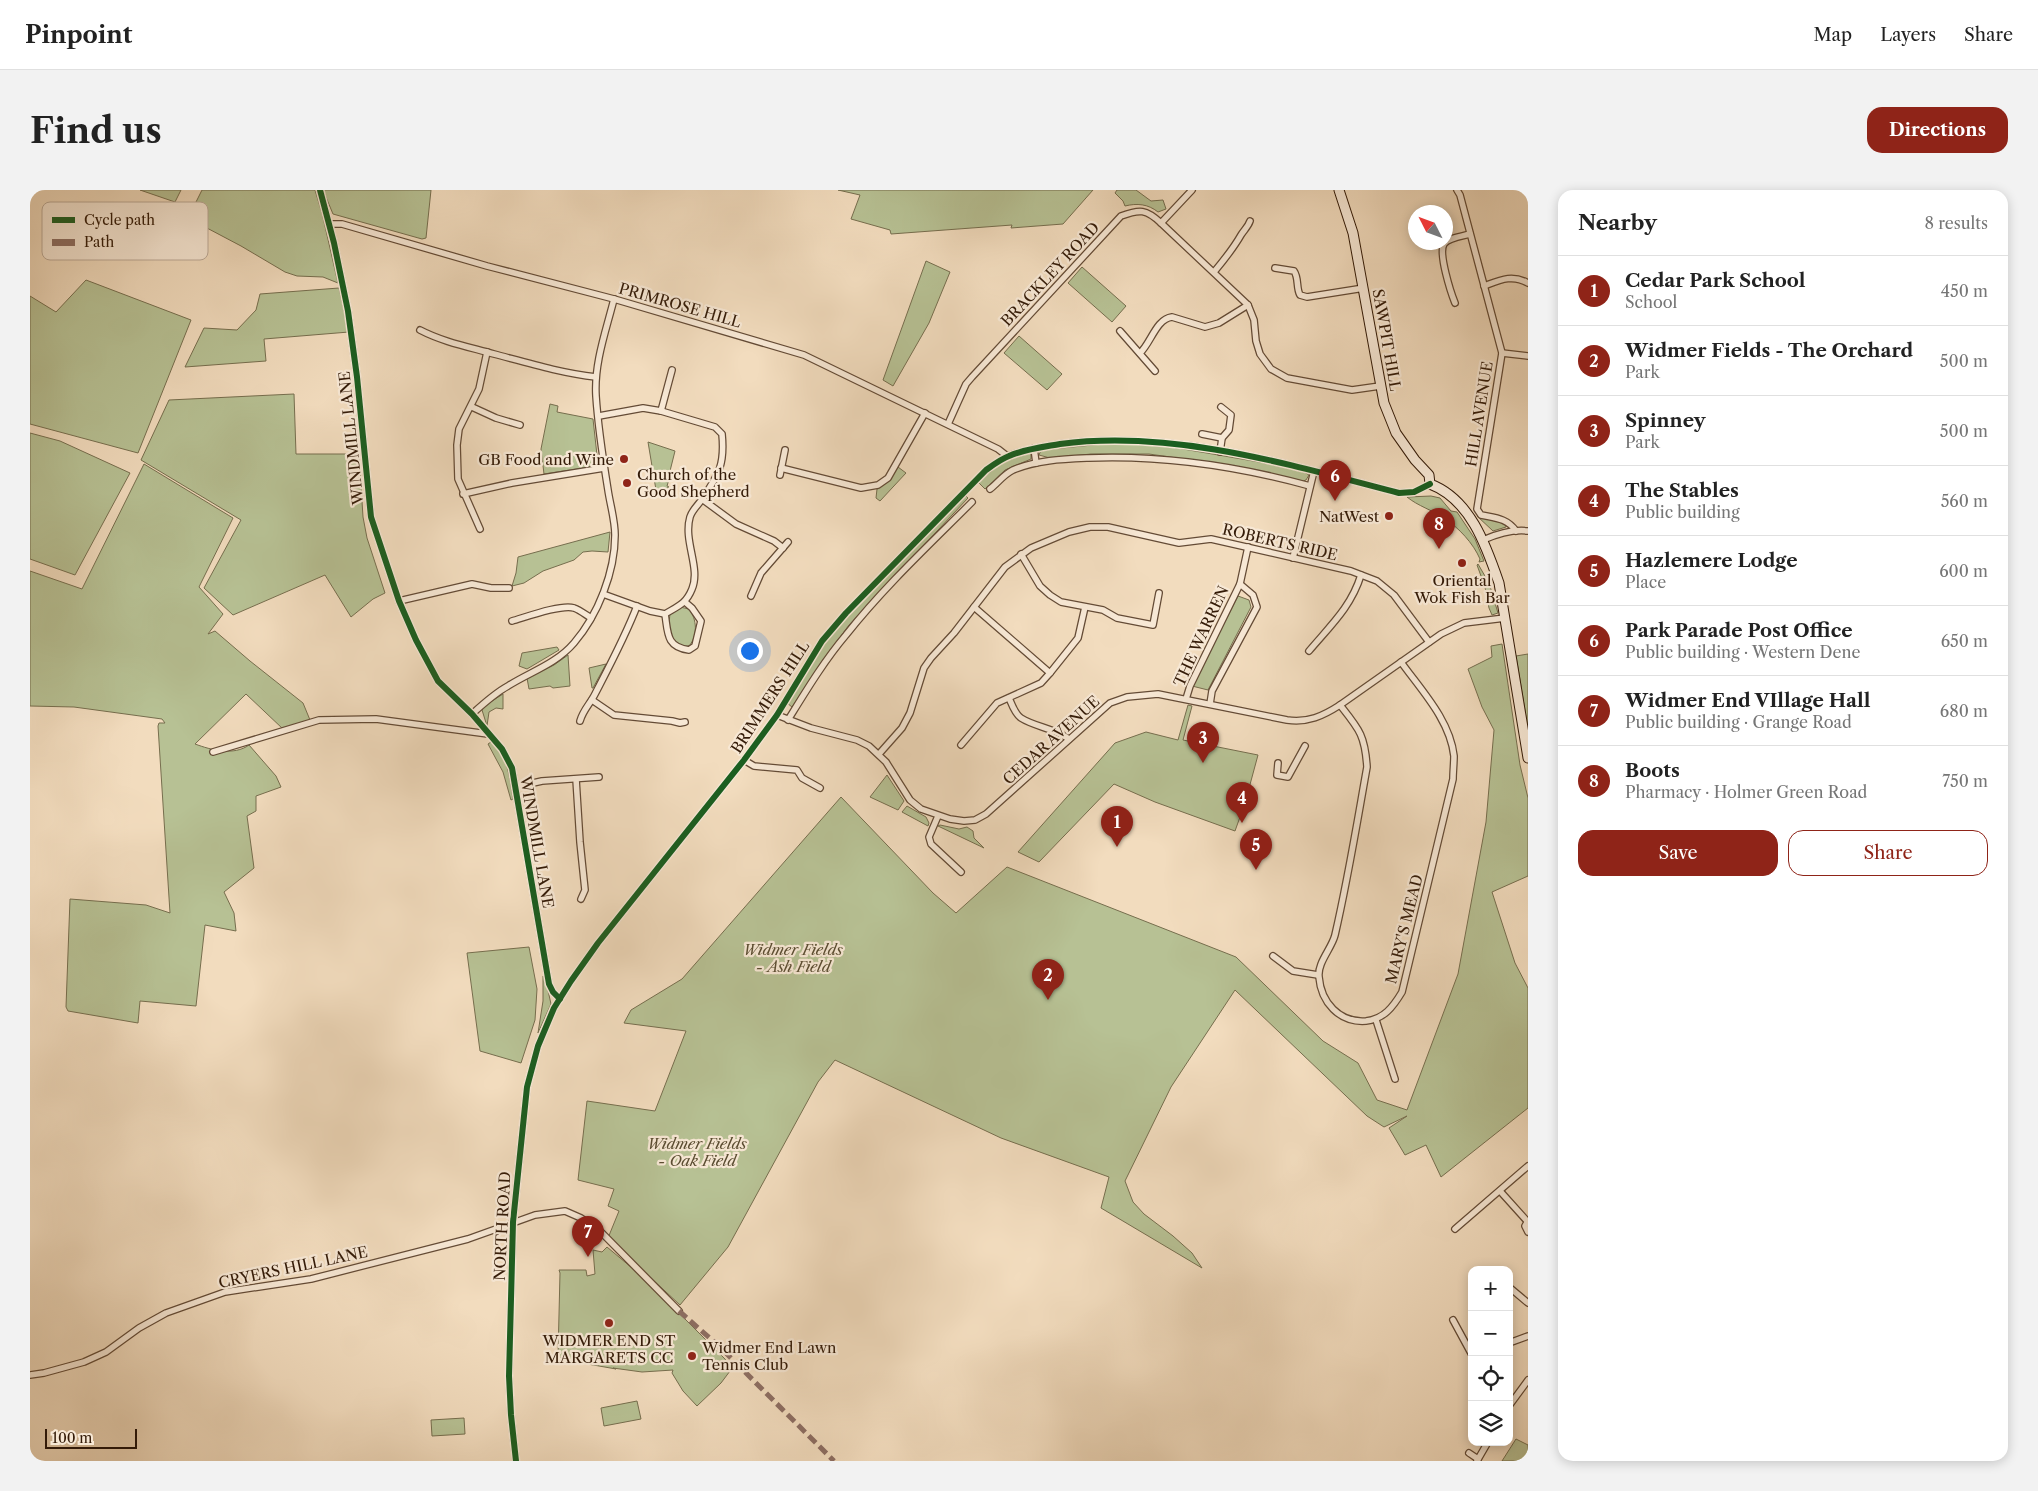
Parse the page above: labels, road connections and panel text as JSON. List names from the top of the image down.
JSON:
{
  "streets": {
    "street": [
      "BRACKLEY ROAD",
      "PRIMROSE HILL",
      "SAWPIT HILL",
      "HILL AVENUE",
      "WINDMILL LANE",
      "ROBERTS RIDE",
      "THE WARREN",
      "BRIMMERS HILL",
      "CEDAR AVENUE",
      "MARY'S MEAD",
      "NORTH ROAD",
      "CRYERS HILL LANE"
    ]
  },
  "crossings": [
    ["BRACKLEY ROAD", "PRIMROSE HILL"],
    ["PRIMROSE HILL", "WINDMILL LANE"],
    ["PRIMROSE HILL", "BRIMMERS HILL"],
    ["SAWPIT HILL", "BRIMMERS HILL"],
    ["WINDMILL LANE", "BRIMMERS HILL"],
    ["WINDMILL LANE", "NORTH ROAD"],
    ["ROBERTS RIDE", "THE WARREN"],
    ["ROBERTS RIDE", "CEDAR AVENUE"],
    ["THE WARREN", "CEDAR AVENUE"],
    ["BRIMMERS HILL", "CEDAR AVENUE"],
    ["BRIMMERS HILL", "NORTH ROAD"],
    ["CEDAR AVENUE", "MARY'S MEAD"],
    ["NORTH ROAD", "CRYERS HILL LANE"]
  ],
  "parks": ["Widmer Fields - Ash Field", "Widmer Fields - Oak Field"],
  "places": [
    "GB Food and Wine",
    "Church of the Good Shepherd",
    "NatWest",
    "Oriental Wok Fish Bar",
    "WIDMER END ST MARGARETS CC",
    "Widmer End Lawn Tennis Club"
  ],
  "legend": ["Cycle path", "Path"],
  "scale_bar": "100 m",
  "north": "top left",
  "page": {
    "header": "Pinpoint",
    "nav": ["Map", "Layers", "Share"],
    "buttons": [
      "Directions",
      ["Save", "Share"]
    ],
    "title": "Find us",
    "heading": ["Nearby", "8 results"],
    "list": [
      {
        "mark": "1",
        "name": "Cedar Park School",
        "note": "School",
        "value": "450 m"
      },
      {
        "mark": "2",
        "name": "Widmer Fields - The Orchard",
        "note": "Park",
        "value": "500 m"
      },
      {
        "mark": "3",
        "name": "Spinney",
        "note": "Park",
        "value": "500 m"
      },
      {
        "mark": "4",
        "name": "The Stables",
        "note": "Public building",
        "value": "560 m"
      },
      {
        "mark": "5",
        "name": "Hazlemere Lodge",
        "note": "Place",
        "value": "600 m"
      },
      {
        "mark": "6",
        "name": "Park Parade Post Office",
        "note": "Public building · Western Dene",
        "value": "650 m"
      },
      {
        "mark": "7",
        "name": "Widmer End VIllage Hall",
        "note": "Public building · Grange Road",
        "value": "680 m"
      },
      {
        "mark": "8",
        "name": "Boots",
        "note": "Pharmacy · Holmer Green Road",
        "value": "750 m"
      }
    ],
    "pins": [
      "6",
      "8",
      "3",
      "4",
      "1",
      "5",
      "2",
      "7"
    ],
    "map_buttons": ["+", "−"],
    "scale": "100 m"
  }
}
